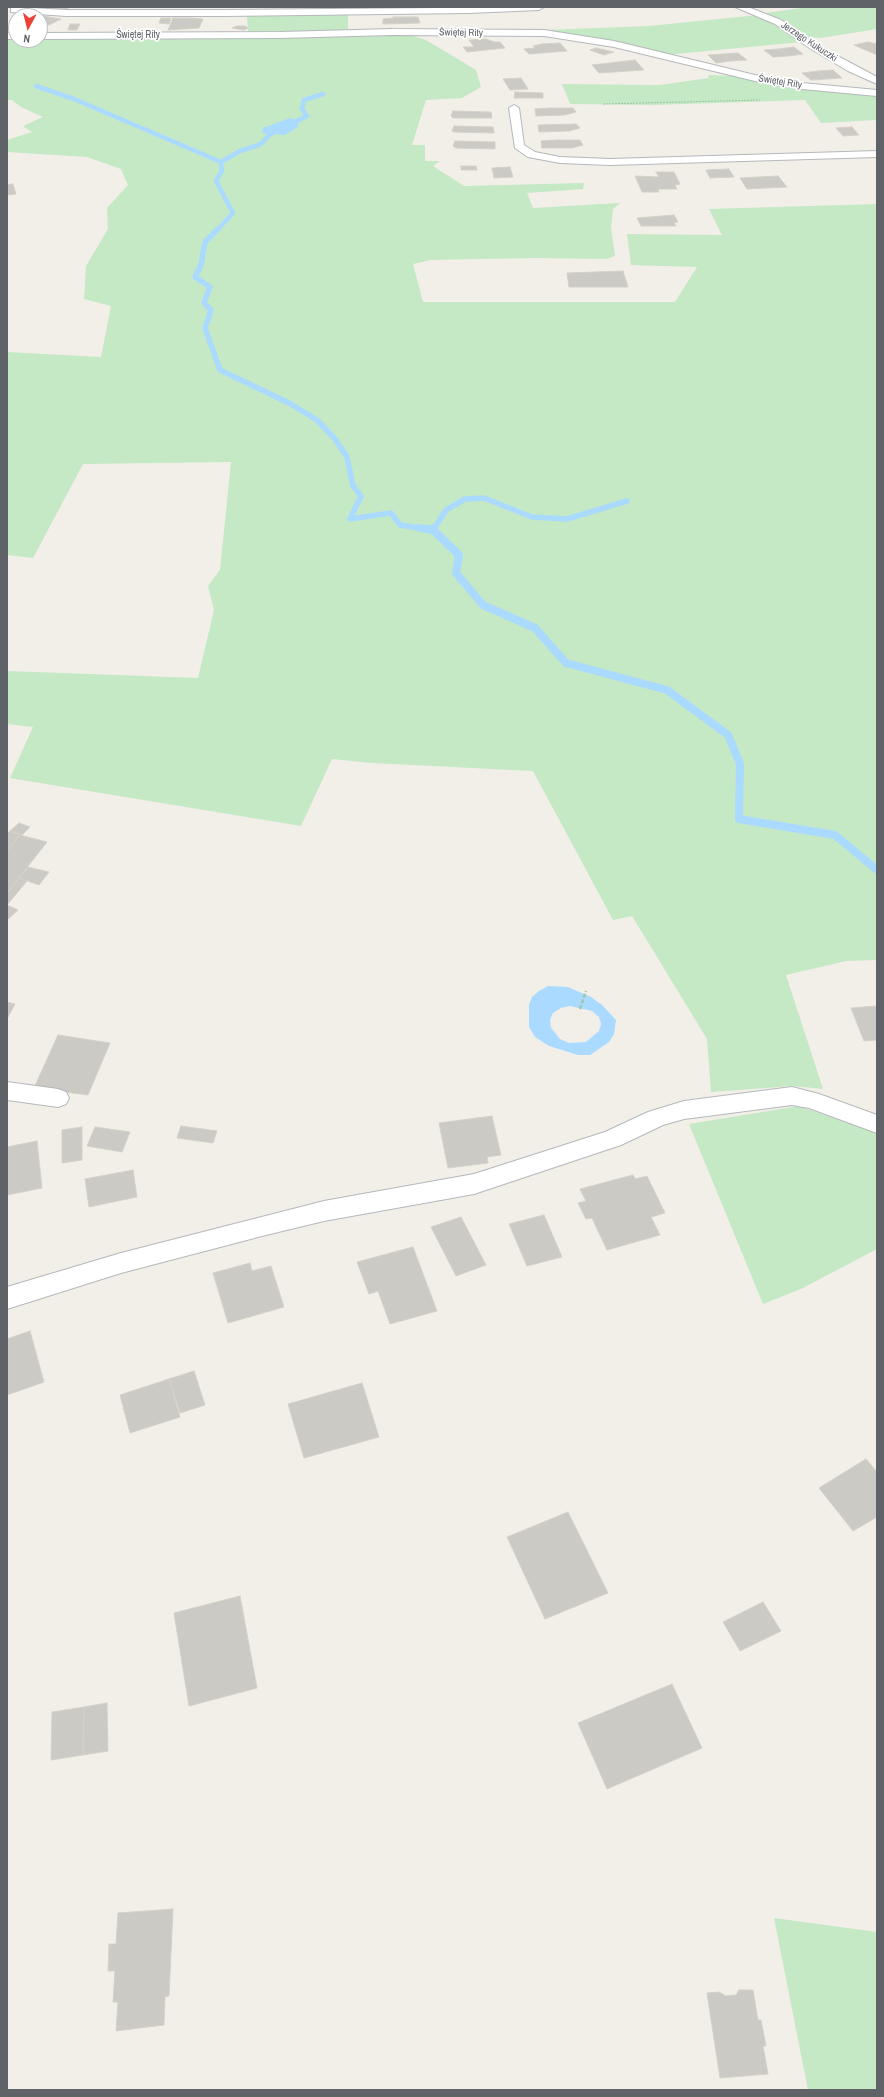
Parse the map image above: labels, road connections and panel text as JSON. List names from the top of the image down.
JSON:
{
  "streets": {
    "street": ["Świętej Rity", "Jerzego Kukuczki"]
  },
  "north": "bottom"
}
